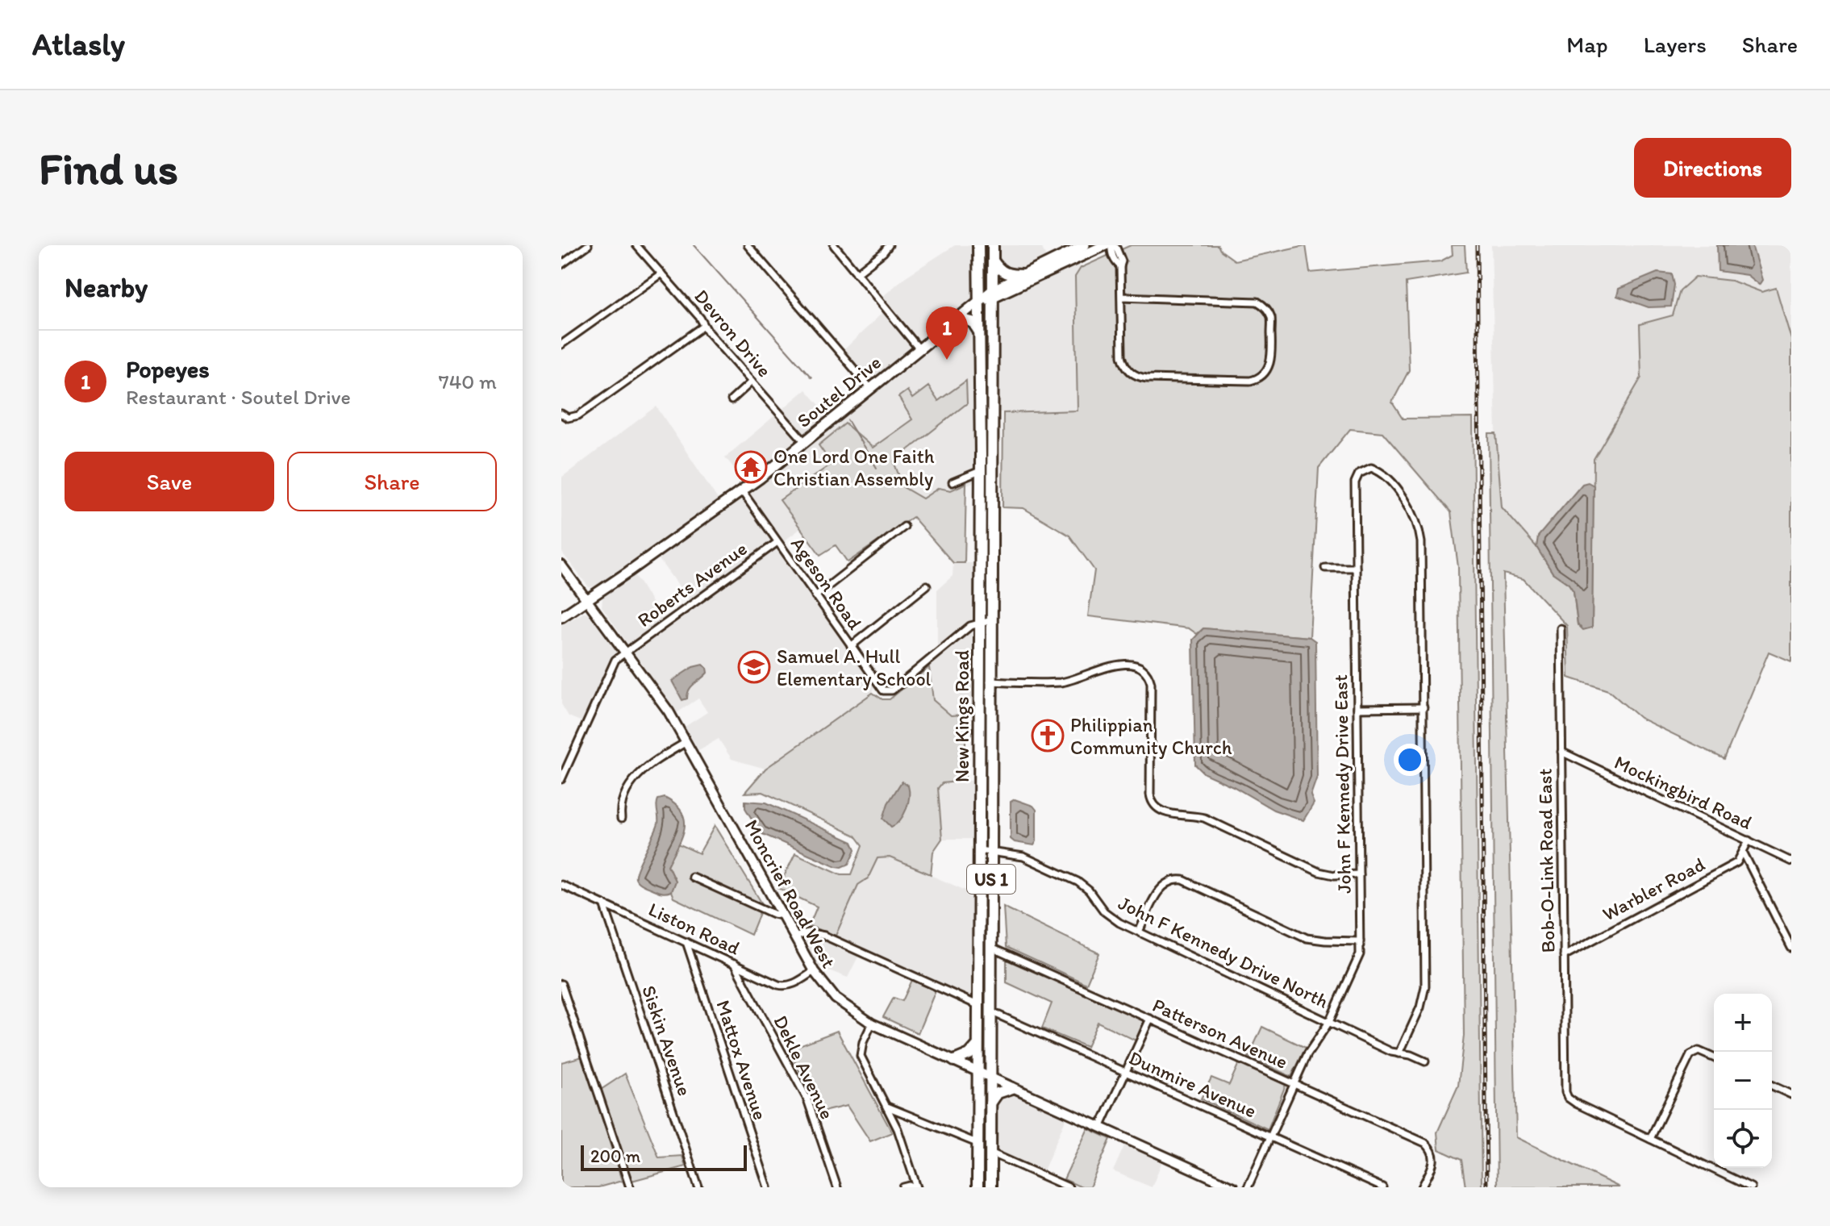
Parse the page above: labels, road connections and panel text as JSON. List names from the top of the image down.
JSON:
{
  "streets": {
    "highway": ["New Kings Road", "US 1"],
    "main road": ["Soutel Drive", "Moncrief Road West"],
    "street": [
      "Devron Drive",
      "Ageson Road",
      "Roberts Avenue",
      "John F Kennedy Drive East",
      "Mockingbird Road",
      "Bob-O-Link Road East",
      "Warbler Road",
      "Liston Road",
      "John F Kennedy Drive North",
      "Patterson Avenue",
      "Siskin Avenue",
      "Mattox Avenue",
      "Dekle Avenue",
      "Dunmire Avenue"
    ]
  },
  "crossings": [
    ["Devron Drive", "Soutel Drive"],
    ["Soutel Drive", "Ageson Road"],
    ["Soutel Drive", "New Kings Road"],
    ["Soutel Drive", "Moncrief Road West"],
    ["Ageson Road", "Roberts Avenue"],
    ["Ageson Road", "New Kings Road"],
    ["Roberts Avenue", "Moncrief Road West"],
    ["New Kings Road", "Moncrief Road West"],
    ["New Kings Road", "John F Kennedy Drive North"],
    ["New Kings Road", "Patterson Avenue"],
    ["New Kings Road", "Dunmire Avenue"],
    ["John F Kennedy Drive East", "John F Kennedy Drive North"],
    ["John F Kennedy Drive East", "Patterson Avenue"],
    ["John F Kennedy Drive East", "Dunmire Avenue"],
    ["Mockingbird Road", "Bob-O-Link Road East"],
    ["Bob-O-Link Road East", "Warbler Road"],
    ["Moncrief Road West", "Liston Road"],
    ["Liston Road", "Siskin Avenue"],
    ["Liston Road", "Mattox Avenue"],
    ["Liston Road", "Dekle Avenue"]
  ],
  "places": {
    "temple": ["One Lord One Faith Christian Assembly"],
    "school or university": ["Samuel A. Hull Elementary School"],
    "church": ["Philippian Community Church"]
  },
  "scale_bar": "200 m",
  "page": {
    "header": "Atlasly",
    "nav": ["Map", "Layers", "Share"],
    "buttons": [
      "Directions",
      ["Save", "Share"]
    ],
    "title": "Find us",
    "heading": "Nearby",
    "pins": "1",
    "list": [
      {
        "mark": "1",
        "name": "Popeyes",
        "note": "Restaurant · Soutel Drive",
        "value": "740 m"
      }
    ],
    "map_buttons": ["+", "−"],
    "scale": "200 m"
  }
}
